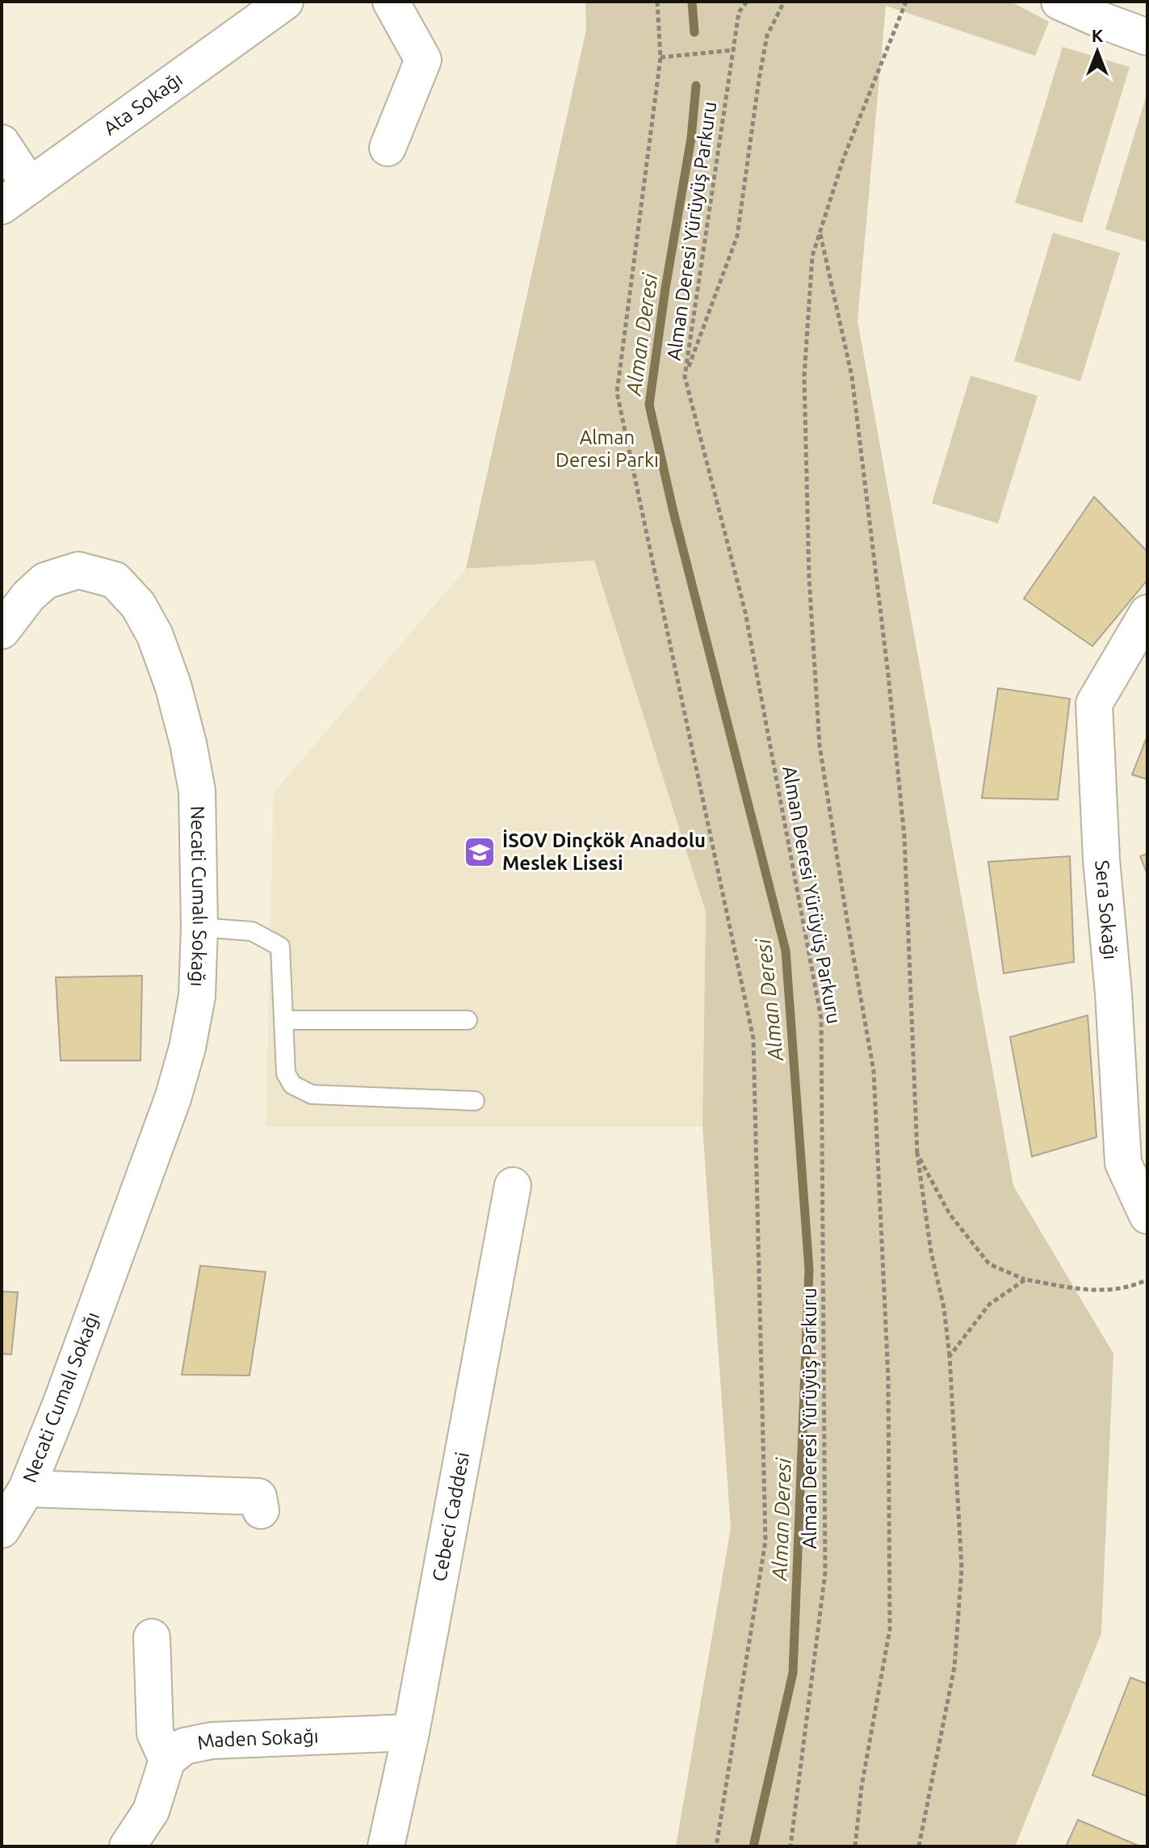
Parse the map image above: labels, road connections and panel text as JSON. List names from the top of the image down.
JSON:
{
  "streets": {
    "street": [
      "Ata Sokağı",
      "Necati Cumalı Sokağı",
      "Sera Sokağı",
      "Cebeci Caddesi",
      "Maden Sokağı"
    ],
    "path": ["Alman Deresi Yürüyüş Parkuru"]
  },
  "crossings": [
    ["Cebeci Caddesi", "Maden Sokağı"]
  ],
  "water": ["Alman Deresi"],
  "parks": ["Alman Deresi Parkı"],
  "places": {
    "school or university": ["İSOV Dinçkök Anadolu Meslek Lisesi"]
  },
  "north": "top"
}
